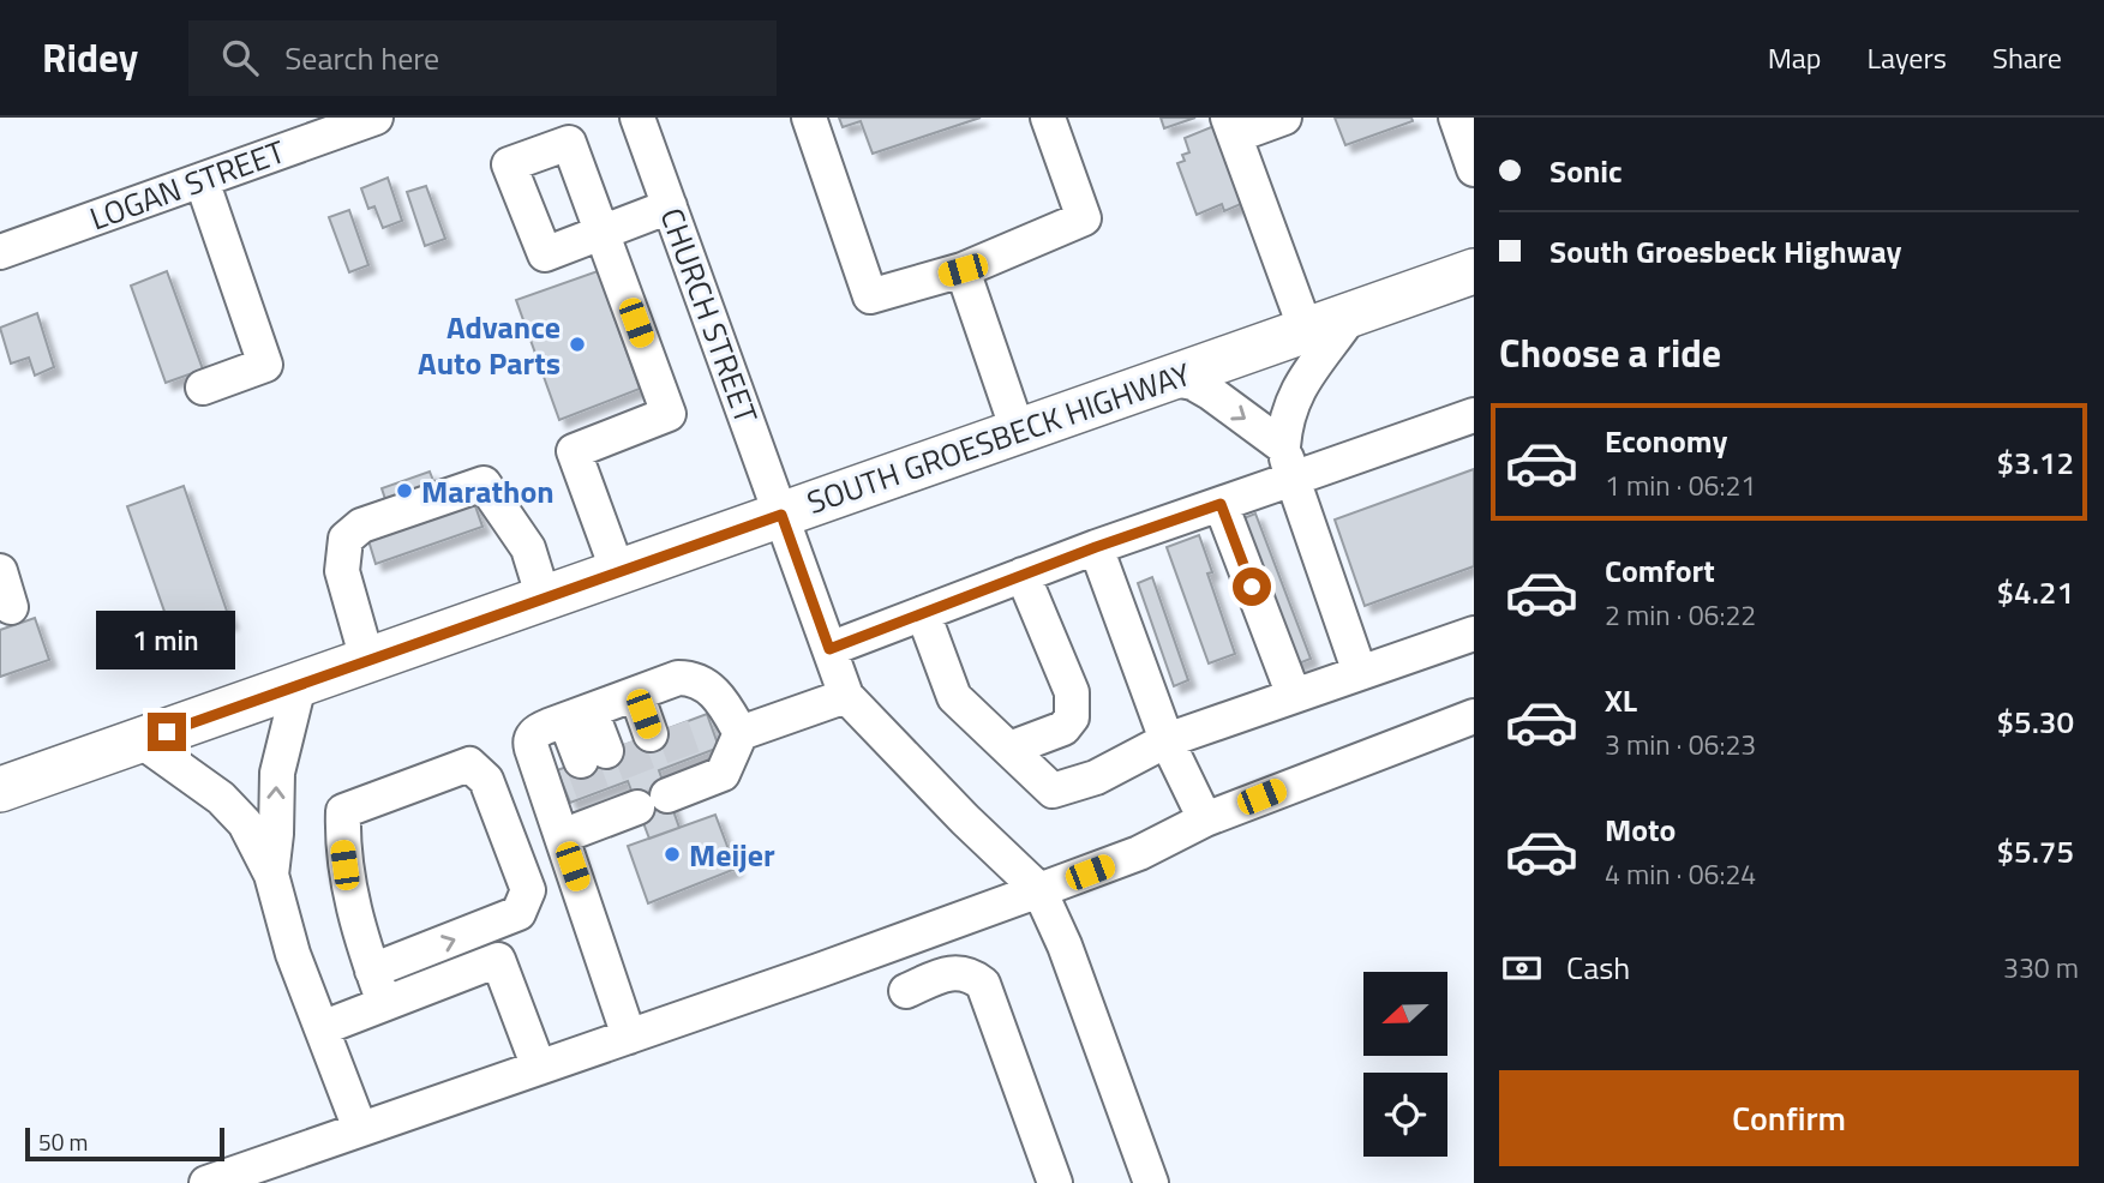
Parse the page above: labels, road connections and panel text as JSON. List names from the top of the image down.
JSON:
{
  "streets": {
    "main road": ["SOUTH GROESBECK HIGHWAY"],
    "street": ["LOGAN STREET", "CHURCH STREET"]
  },
  "crossings": [
    ["CHURCH STREET", "SOUTH GROESBECK HIGHWAY"]
  ],
  "places": ["Advance Auto Parts", "Marathon", "Meijer"],
  "scale_bar": "50 m",
  "north": "left",
  "page": {
    "header": "Ridey",
    "search": "Search here",
    "nav": ["Map", "Layers", "Share"],
    "banner": ["Sonic", "South Groesbeck Highway"],
    "heading": "Choose a ride",
    "list": [
      {
        "name": "Economy",
        "note": "1 min · 06:21",
        "value": "$3.12"
      },
      {
        "name": "Comfort",
        "note": "2 min · 06:22",
        "value": "$4.21"
      },
      {
        "name": "XL",
        "note": "3 min · 06:23",
        "value": "$5.30"
      },
      {
        "name": "Moto",
        "note": "4 min · 06:24",
        "value": "$5.75"
      }
    ],
    "bubble": "1 min",
    "pay": ["Cash", "330 m"],
    "buttons": "Confirm",
    "scale": "50 m"
  }
}
